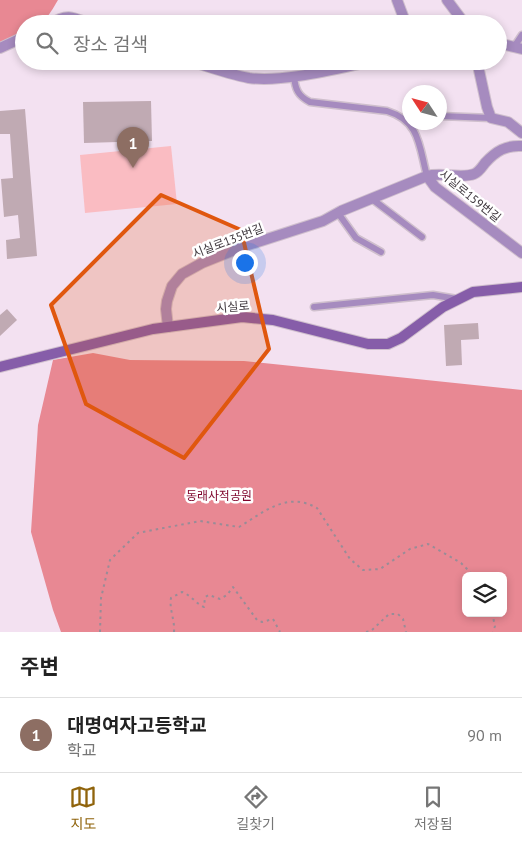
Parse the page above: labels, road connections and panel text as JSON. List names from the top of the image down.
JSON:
{
  "streets": {
    "main road": ["시실로"],
    "street": ["시실로159번길", "시실로135번길"]
  },
  "crossings": [
    ["시실로159번길", "시실로135번길"],
    ["시실로135번길", "시실로"]
  ],
  "parks": ["동래사적공원"],
  "north": "top left",
  "page": {
    "search": "장소 검색",
    "pins": "1",
    "heading": "주변",
    "list": [
      {
        "mark": "1",
        "name": "대명여자고등학교",
        "note": "학교",
        "value": "90 m"
      }
    ],
    "nav": ["지도", "길찾기", "저장됨"]
  }
}
